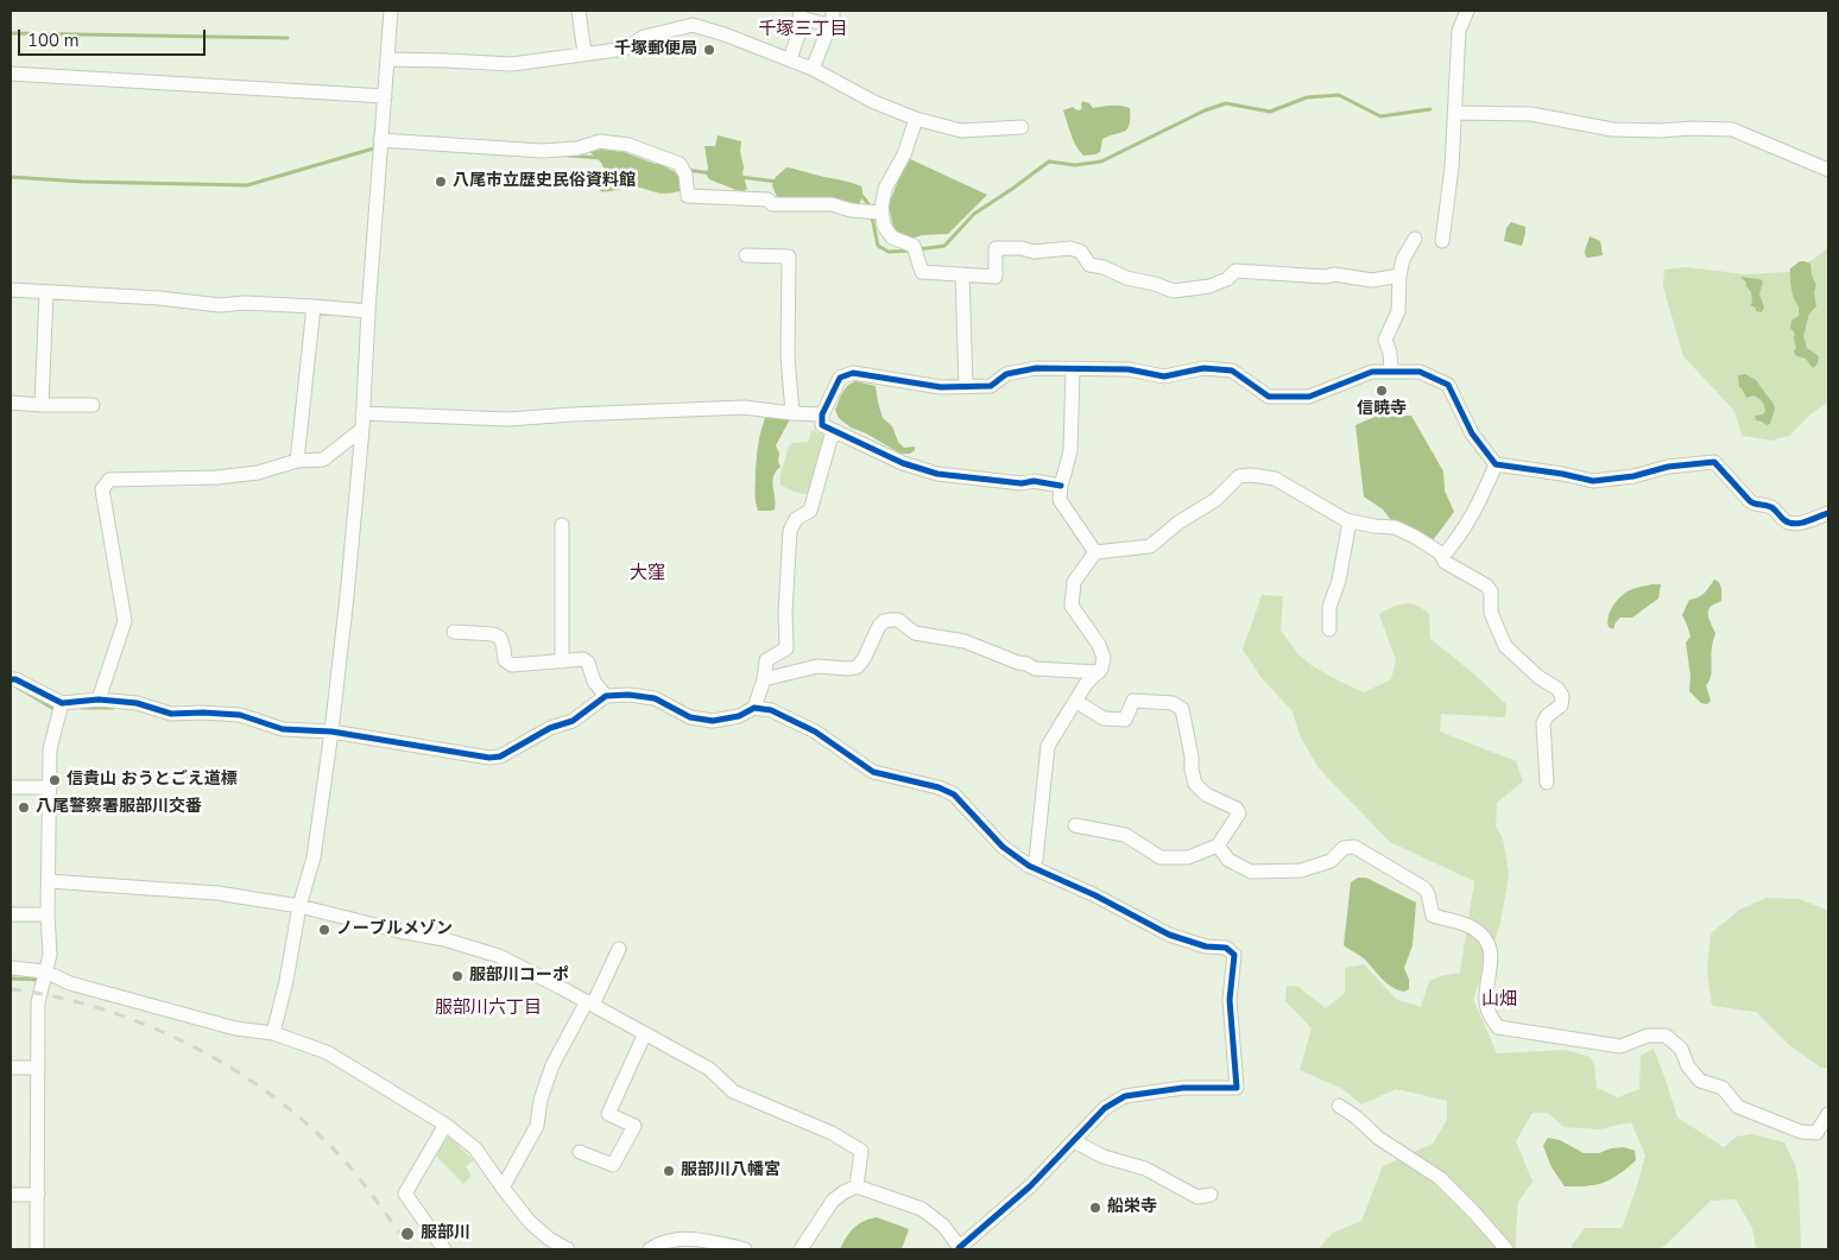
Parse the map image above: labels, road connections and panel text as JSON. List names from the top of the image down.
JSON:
{
  "districts": [
    "千塚三丁目",
    "大窪",
    "山畑",
    "服部川六丁目"
  ],
  "places": [
    "千塚郵便局",
    "八尾市立歴史民俗資料館",
    "信暁寺",
    "信貴山 おうとごえ道標",
    "八尾警察署服部川交番",
    "ノーブルメゾン",
    "服部川コーポ",
    "服部川八幡宮",
    "船栄寺",
    "服部川"
  ],
  "scale_bar": "100 m"
}
